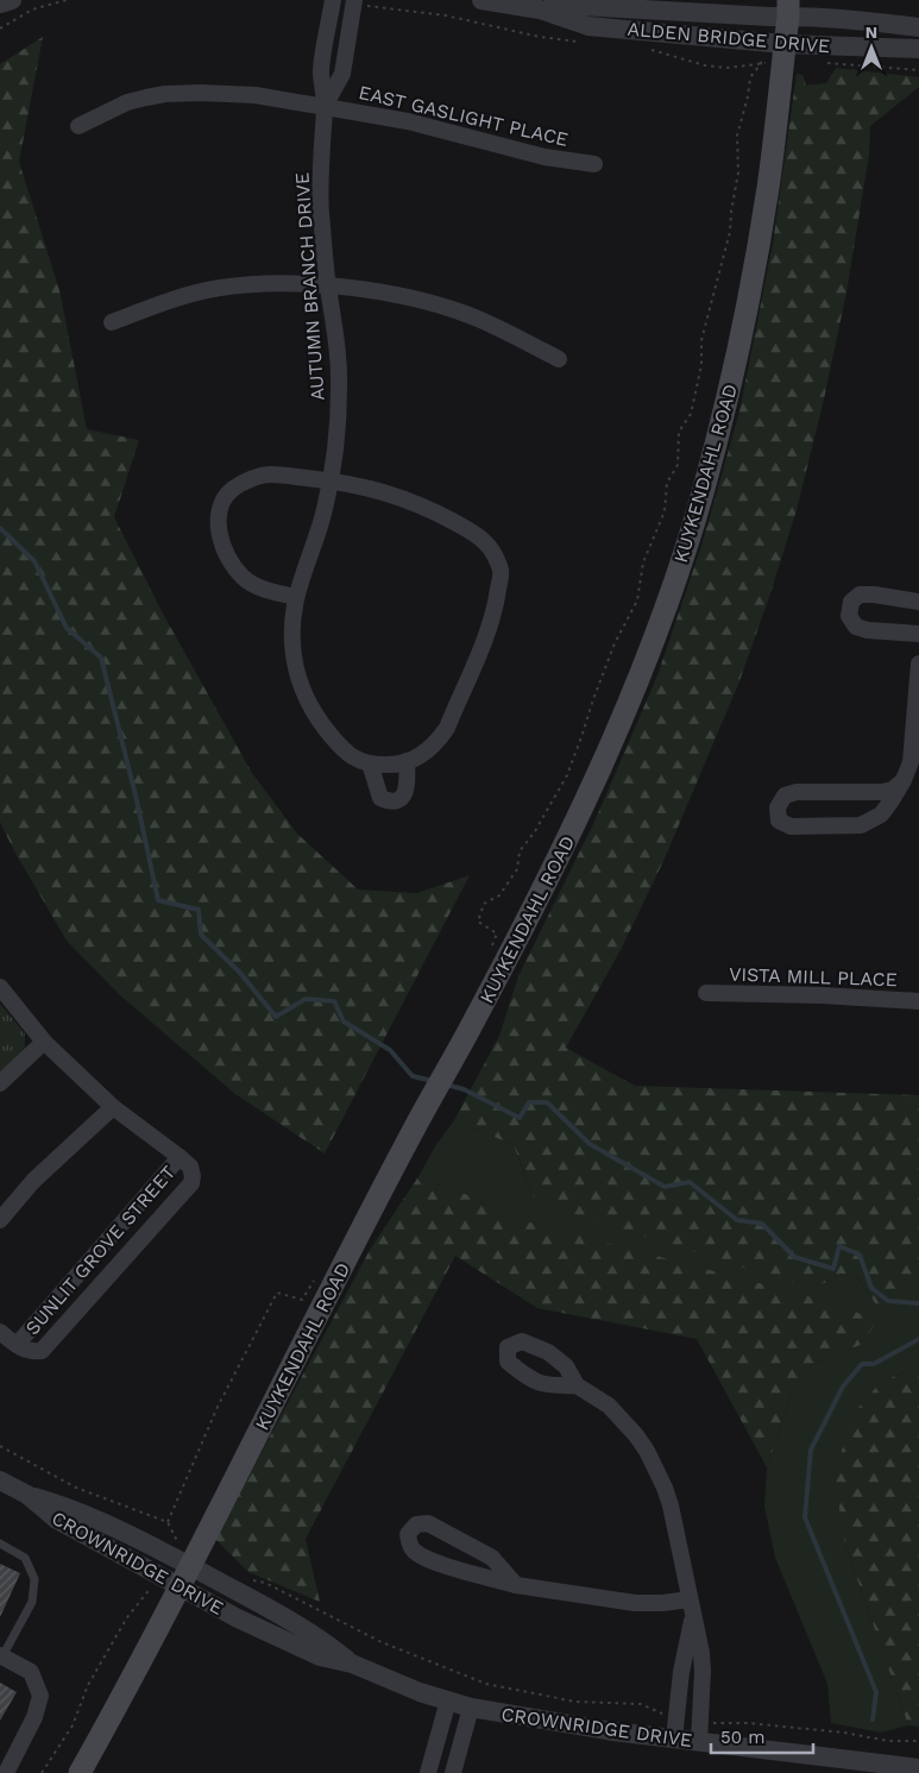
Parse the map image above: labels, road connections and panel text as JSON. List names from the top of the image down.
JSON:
{
  "streets": {
    "main road": ["KUYKENDAHL ROAD"],
    "street": [
      "ALDEN BRIDGE DRIVE",
      "EAST GASLIGHT PLACE",
      "AUTUMN BRANCH DRIVE",
      "VISTA MILL PLACE",
      "SUNLIT GROVE STREET",
      "CROWNRIDGE DRIVE"
    ]
  },
  "crossings": [
    ["ALDEN BRIDGE DRIVE", "KUYKENDAHL ROAD"],
    ["EAST GASLIGHT PLACE", "AUTUMN BRANCH DRIVE"],
    ["KUYKENDAHL ROAD", "CROWNRIDGE DRIVE"]
  ],
  "scale_bar": "50 m",
  "north": "top"
}
